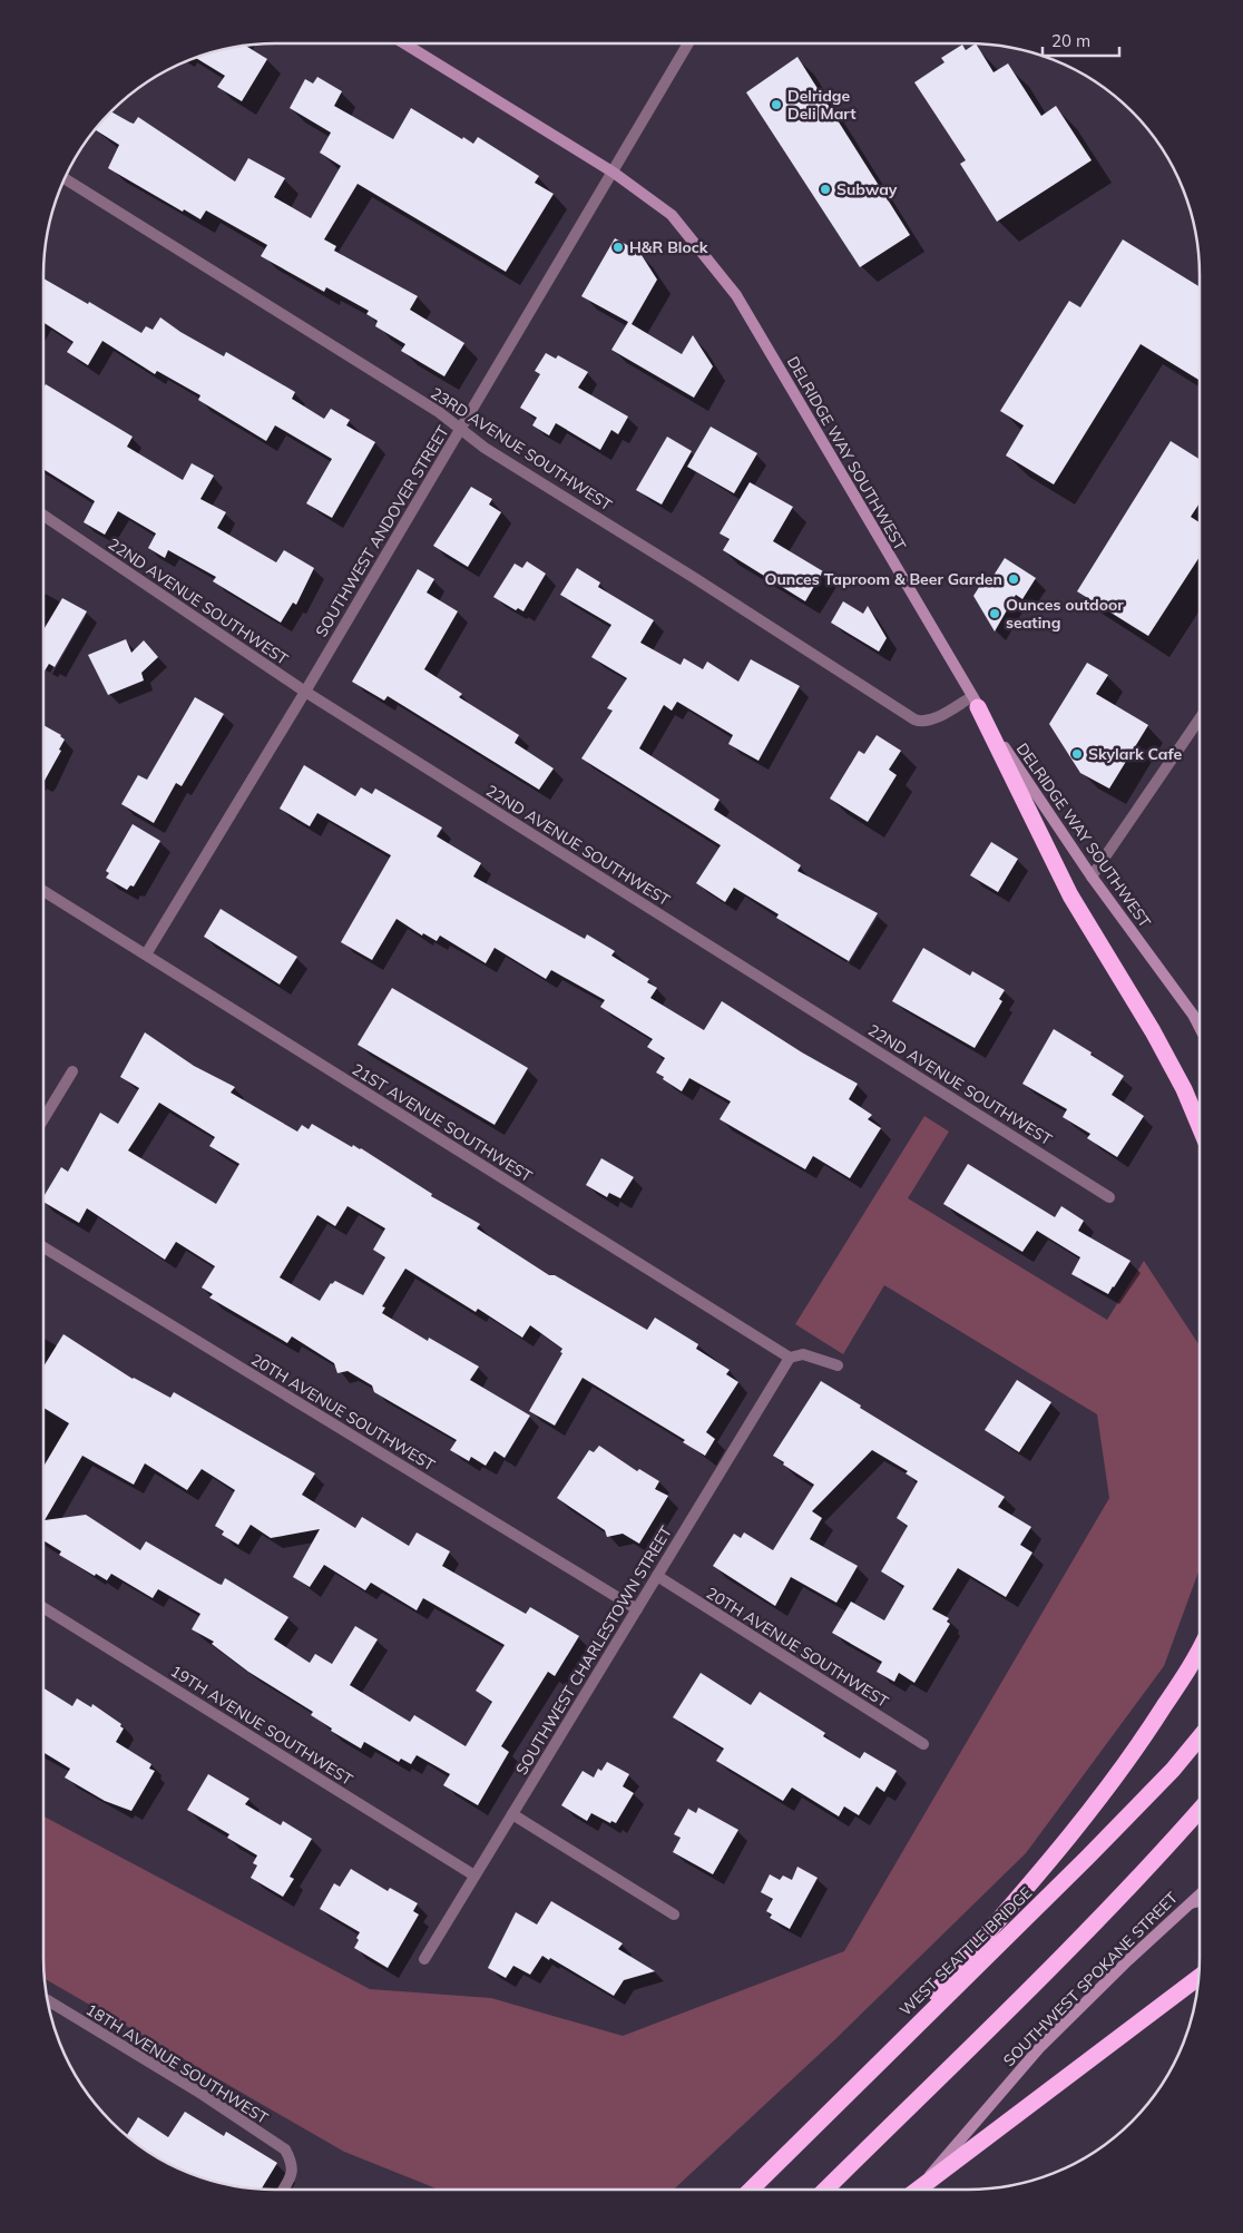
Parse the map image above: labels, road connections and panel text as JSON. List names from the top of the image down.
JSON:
{
  "streets": {
    "highway": ["WEST SEATTLE BRIDGE"],
    "main road": ["DELRIDGE WAY SOUTHWEST", "SOUTHWEST SPOKANE STREET"],
    "street": [
      "23RD AVENUE SOUTHWEST",
      "SOUTHWEST ANDOVER STREET",
      "22ND AVENUE SOUTHWEST",
      "21ST AVENUE SOUTHWEST",
      "20TH AVENUE SOUTHWEST",
      "SOUTHWEST CHARLESTOWN STREET",
      "19TH AVENUE SOUTHWEST",
      "18TH AVENUE SOUTHWEST"
    ]
  },
  "crossings": [
    ["23RD AVENUE SOUTHWEST", "DELRIDGE WAY SOUTHWEST"],
    ["23RD AVENUE SOUTHWEST", "SOUTHWEST ANDOVER STREET"],
    ["DELRIDGE WAY SOUTHWEST", "SOUTHWEST ANDOVER STREET"],
    ["SOUTHWEST ANDOVER STREET", "22ND AVENUE SOUTHWEST"],
    ["SOUTHWEST ANDOVER STREET", "21ST AVENUE SOUTHWEST"],
    ["21ST AVENUE SOUTHWEST", "SOUTHWEST CHARLESTOWN STREET"],
    ["20TH AVENUE SOUTHWEST", "SOUTHWEST CHARLESTOWN STREET"],
    ["SOUTHWEST CHARLESTOWN STREET", "19TH AVENUE SOUTHWEST"]
  ],
  "places": [
    "Delridge Deli Mart",
    "Subway",
    "H&R Block",
    "Ounces Taproom & Beer Garden",
    "Ounces outdoor seating",
    "Skylark Cafe"
  ],
  "scale_bar": "20 m"
}
